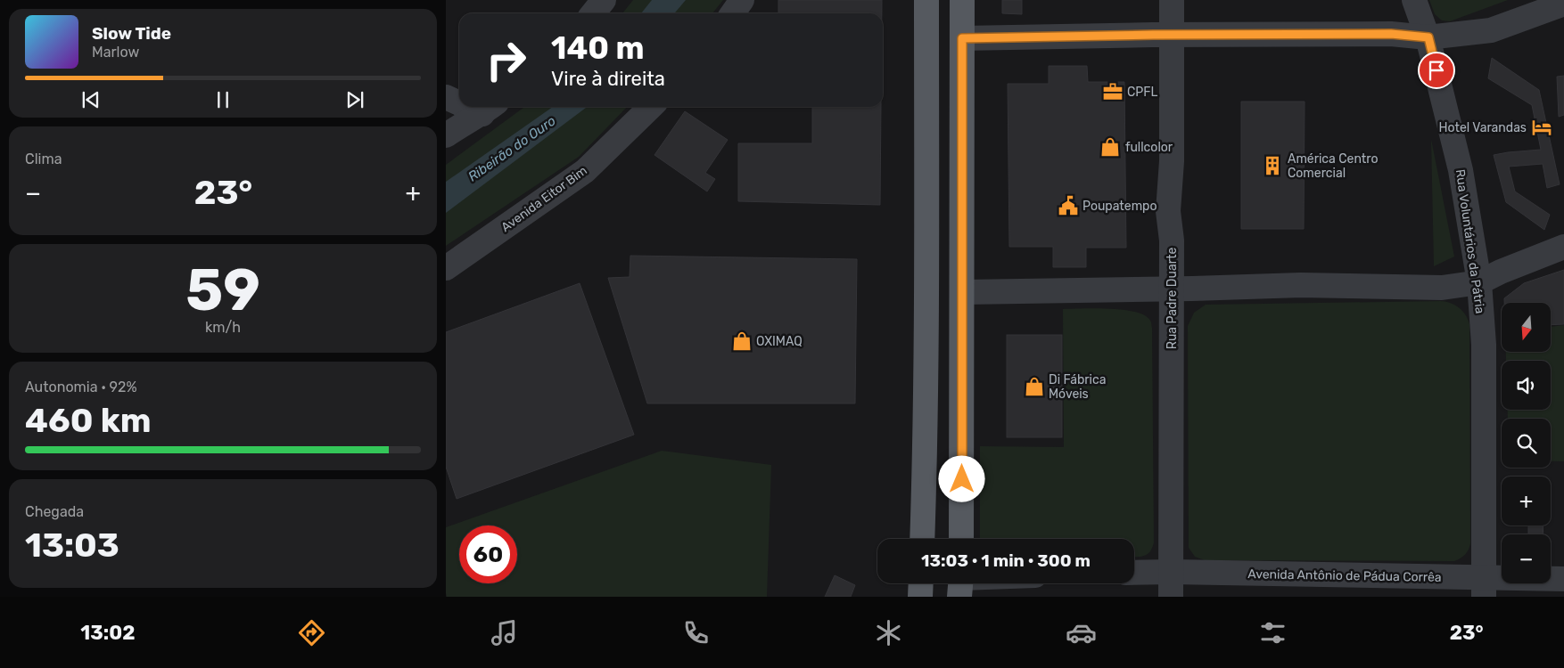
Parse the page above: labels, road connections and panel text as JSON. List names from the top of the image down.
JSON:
{
  "streets": {
    "street": [
      "Avenida Eitor Bim",
      "Rua Voluntários da Pátria",
      "Rua Padre Duarte",
      "Avenida Antônio de Pádua Corrêa"
    ]
  },
  "crossings": [
    ["Rua Voluntários da Pátria", "Avenida Antônio de Pádua Corrêa"],
    ["Rua Padre Duarte", "Avenida Antônio de Pádua Corrêa"]
  ],
  "water": ["Ribeirão do Ouro"],
  "places": {
    "office": ["CPFL"],
    "hotel": ["Hotel Varandas"],
    "shop": ["fullcolor", "OXIMAQ", "Di Fábrica Móveis"],
    "building": ["América Centro Comercial"],
    "public building": ["Poupatempo"]
  },
  "north": "bottom",
  "page": {
    "turn": ["140 m", "Vire à direita"],
    "song": ["Slow Tide", "Marlow"],
    "tile": [
      "Clima",
      ["59", "km/h"],
      ["Autonomia · 92%", "460 km"],
      ["Chegada", "13:03"]
    ],
    "heat": ["−", "23°", "+"],
    "map_buttons": ["+", "−"],
    "limit": "60",
    "trip": "13:03 · 1 min · 300 m",
    "tabs": ["13:02", "23°"]
  }
}
